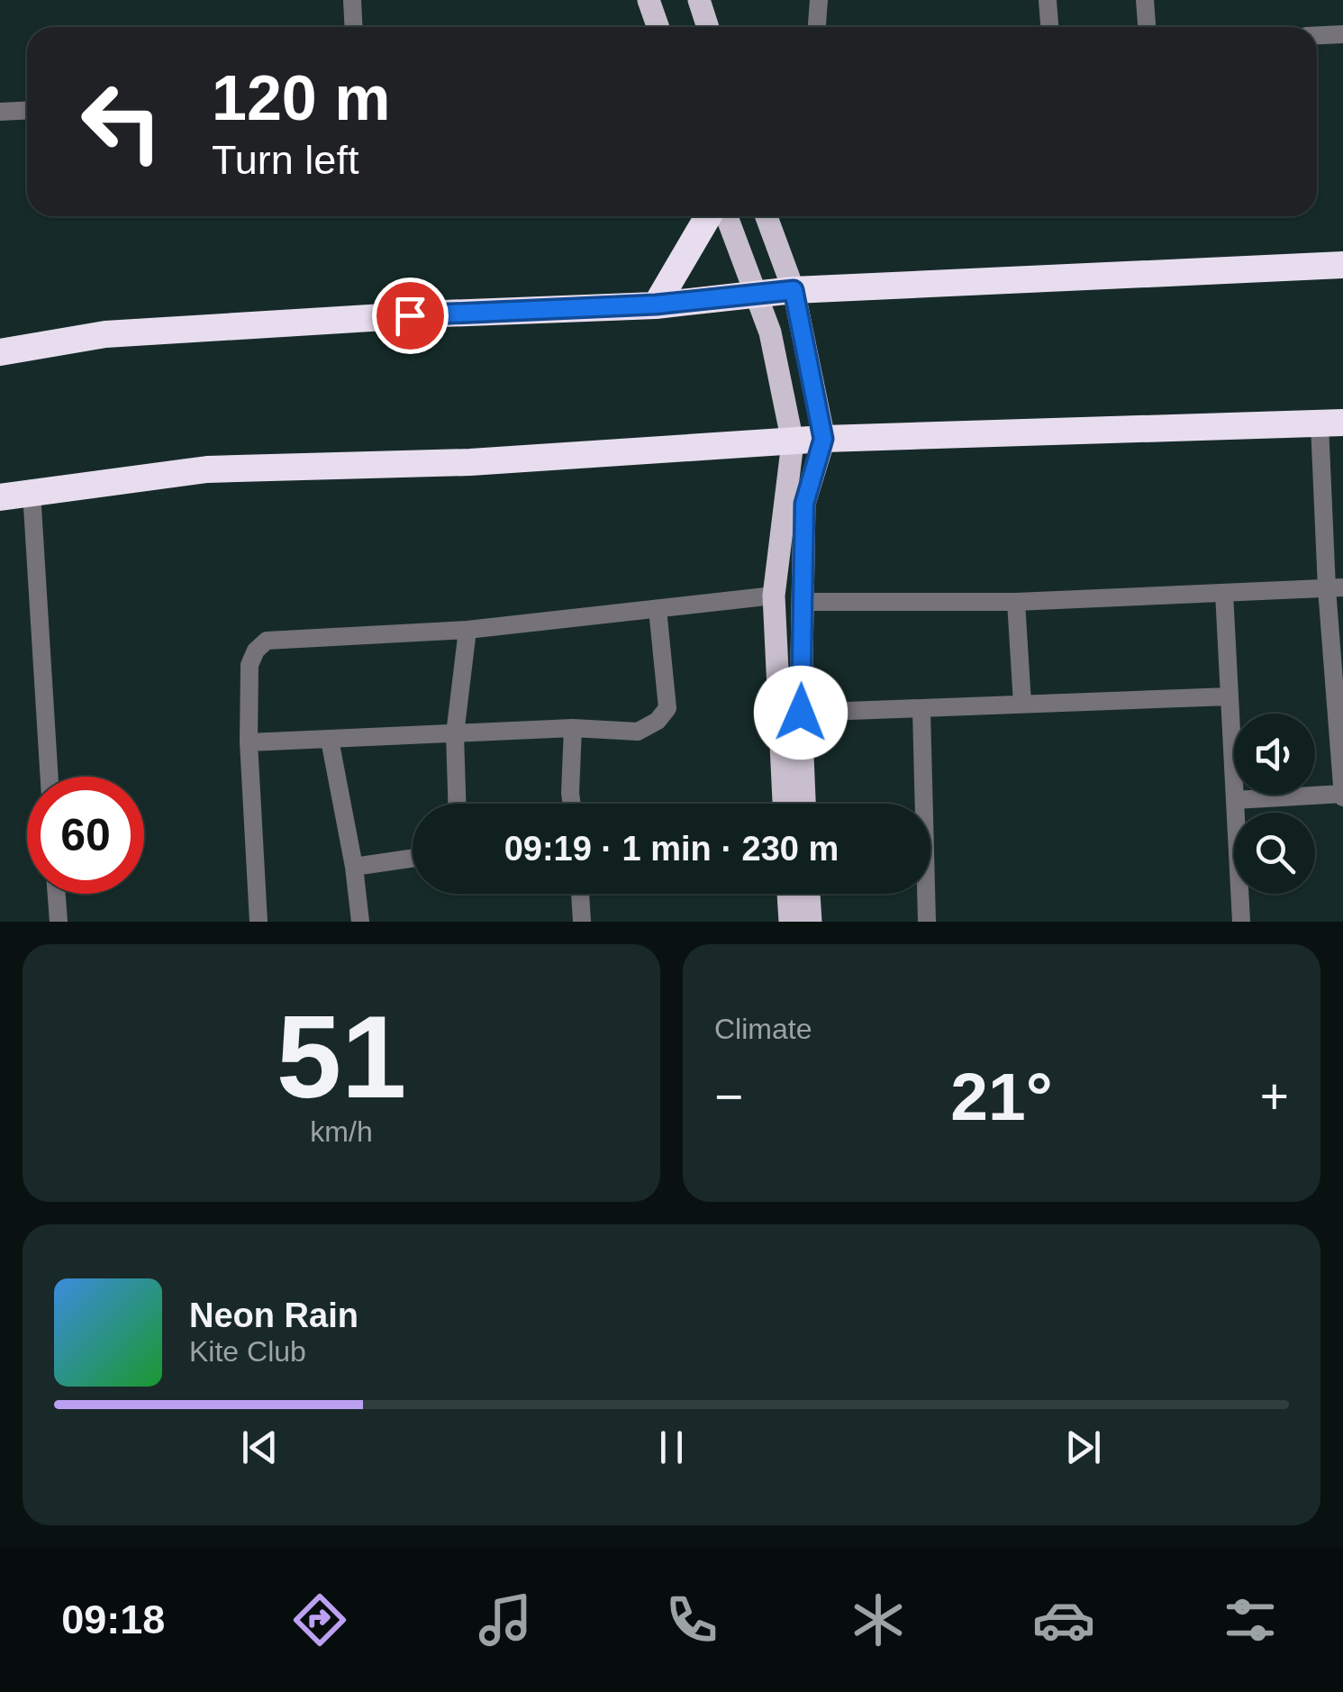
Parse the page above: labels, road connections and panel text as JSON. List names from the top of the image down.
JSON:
{
  "page": {
    "turn": ["120 m", "Turn left"],
    "limit": "60",
    "trip": "09:19 · 1 min · 230 m",
    "tile": [
      ["51", "km/h"],
      "Climate"
    ],
    "heat": ["−", "21°", "+"],
    "song": ["Neon Rain", "Kite Club"],
    "tabs": "09:18"
  }
}
